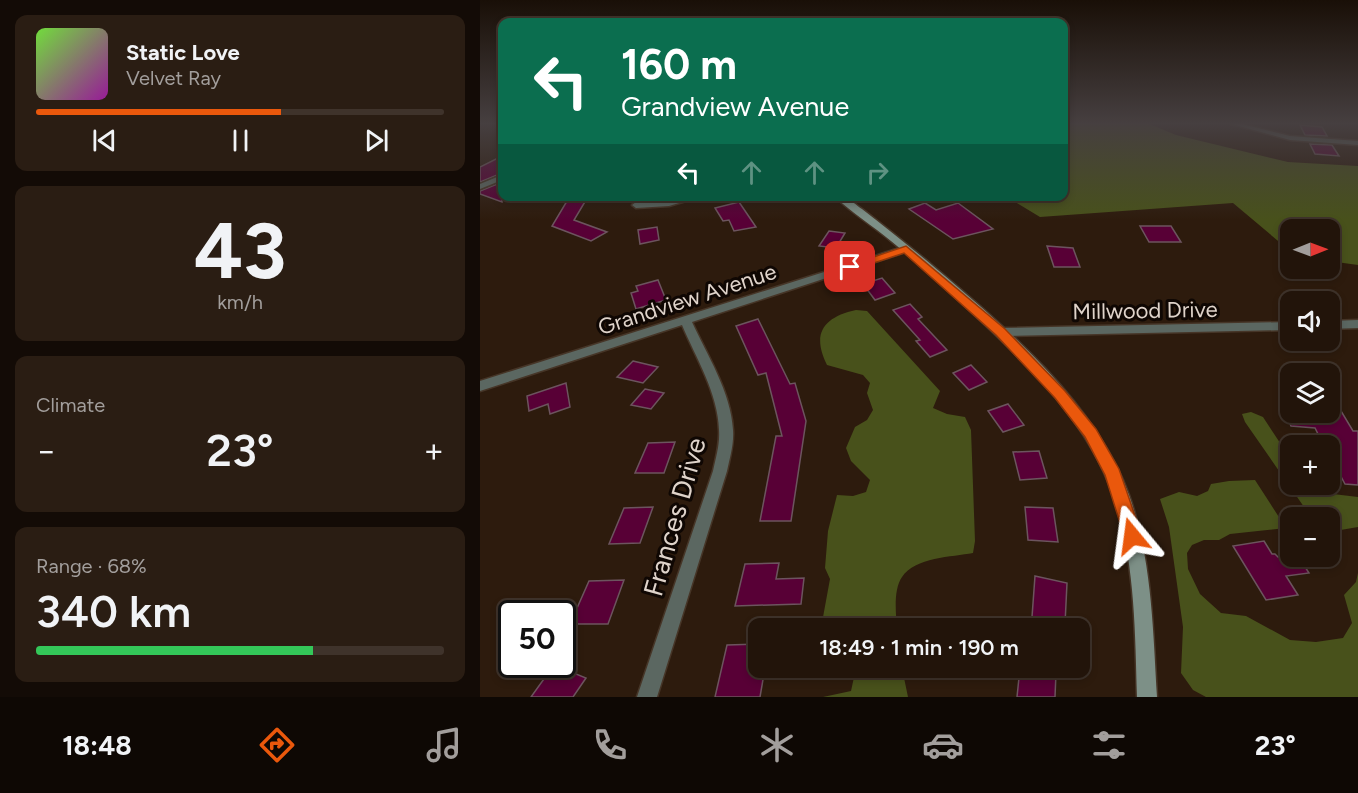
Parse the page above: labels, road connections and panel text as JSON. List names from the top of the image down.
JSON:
{
  "streets": {
    "street": ["Grandview Avenue", "Millwood Drive", "Frances Drive"]
  },
  "crossings": [
    ["Grandview Avenue", "Frances Drive"]
  ],
  "north": "right",
  "page": {
    "turn": ["160 m", "Grandview Avenue"],
    "song": ["Static Love", "Velvet Ray"],
    "tile": [
      ["43", "km/h"],
      "Climate",
      ["Range · 68%", "340 km"]
    ],
    "map_buttons": ["+", "−"],
    "heat": ["−", "23°", "+"],
    "limit": "50",
    "trip": "18:49 · 1 min · 190 m",
    "tabs": ["18:48", "23°"]
  }
}
